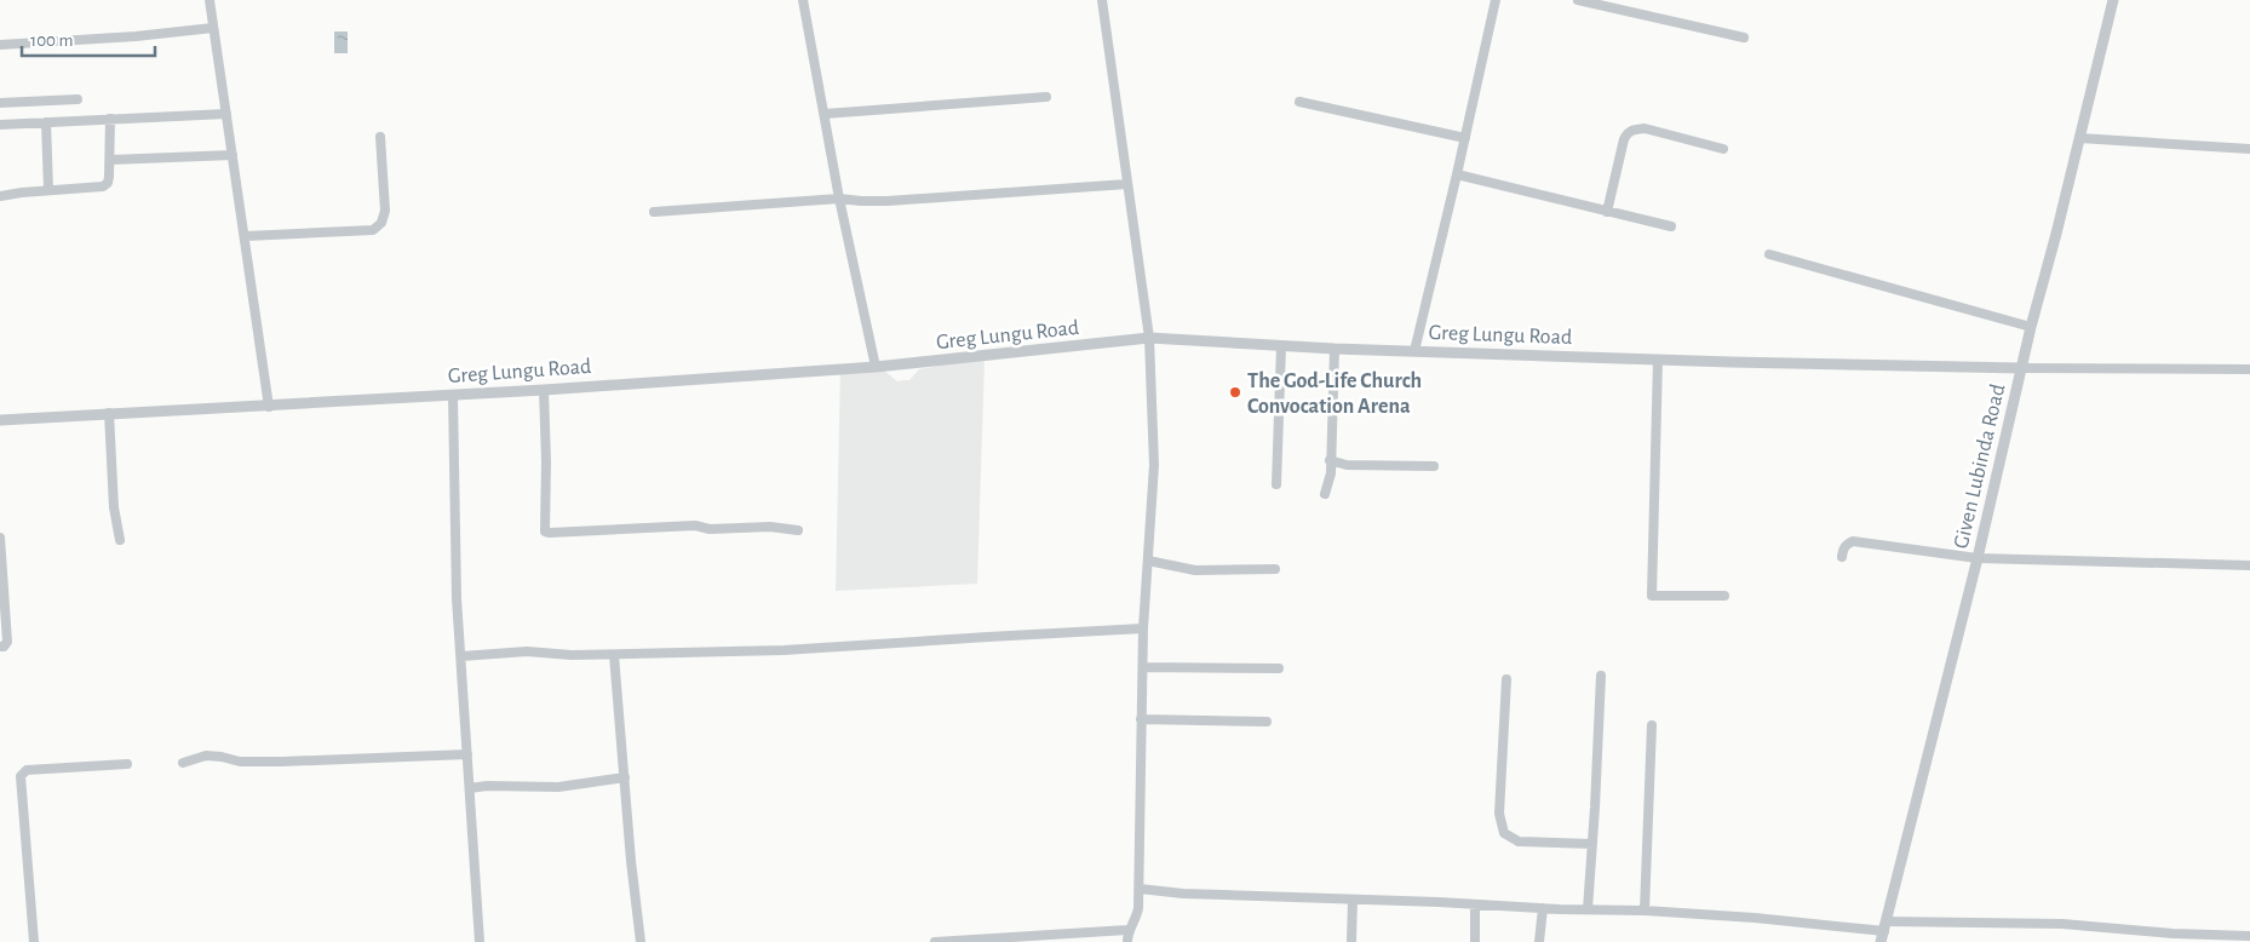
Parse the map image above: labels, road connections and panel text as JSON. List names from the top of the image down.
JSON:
{
  "streets": {
    "street": ["Greg Lungu Road", "Given Lubinda Road"]
  },
  "crossings": [
    ["Greg Lungu Road", "Given Lubinda Road"]
  ],
  "places": ["The God-Life Church Convocation Arena"],
  "scale_bar": "100 m"
}
